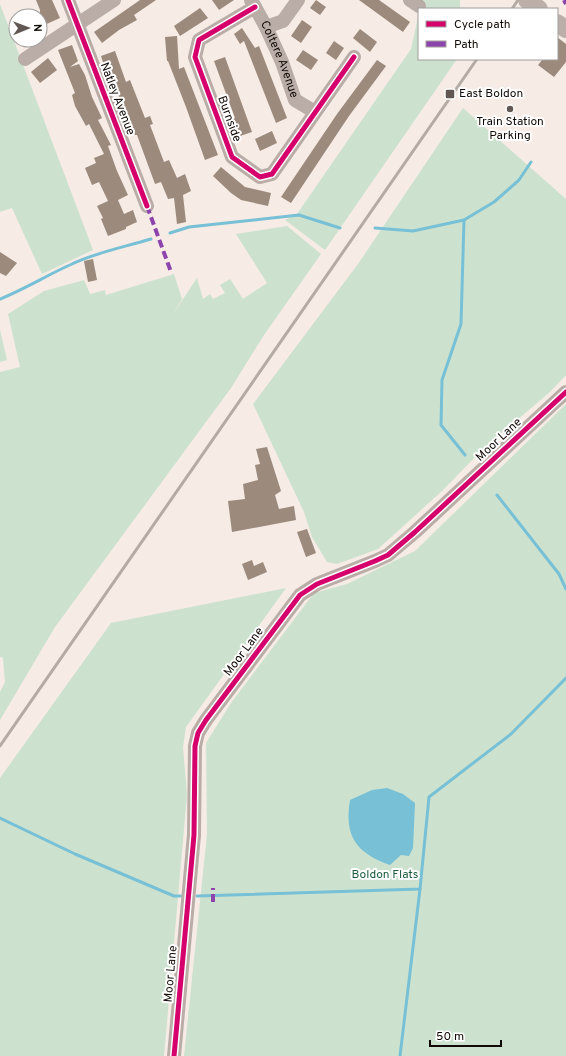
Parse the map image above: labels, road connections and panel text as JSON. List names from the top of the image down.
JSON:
{
  "streets": {
    "street": [
      "Coltere Avenue",
      "Natley Avenue",
      "Burnside",
      "Moor Lane"
    ]
  },
  "crossings": [
    ["Coltere Avenue", "Burnside"]
  ],
  "parks": ["Boldon Flats"],
  "places": {
    "transit": ["East Boldon"],
    "other": ["Train Station Parking"]
  },
  "legend": ["Cycle path", "Path"],
  "scale_bar": "50 m",
  "north": "right"
}
